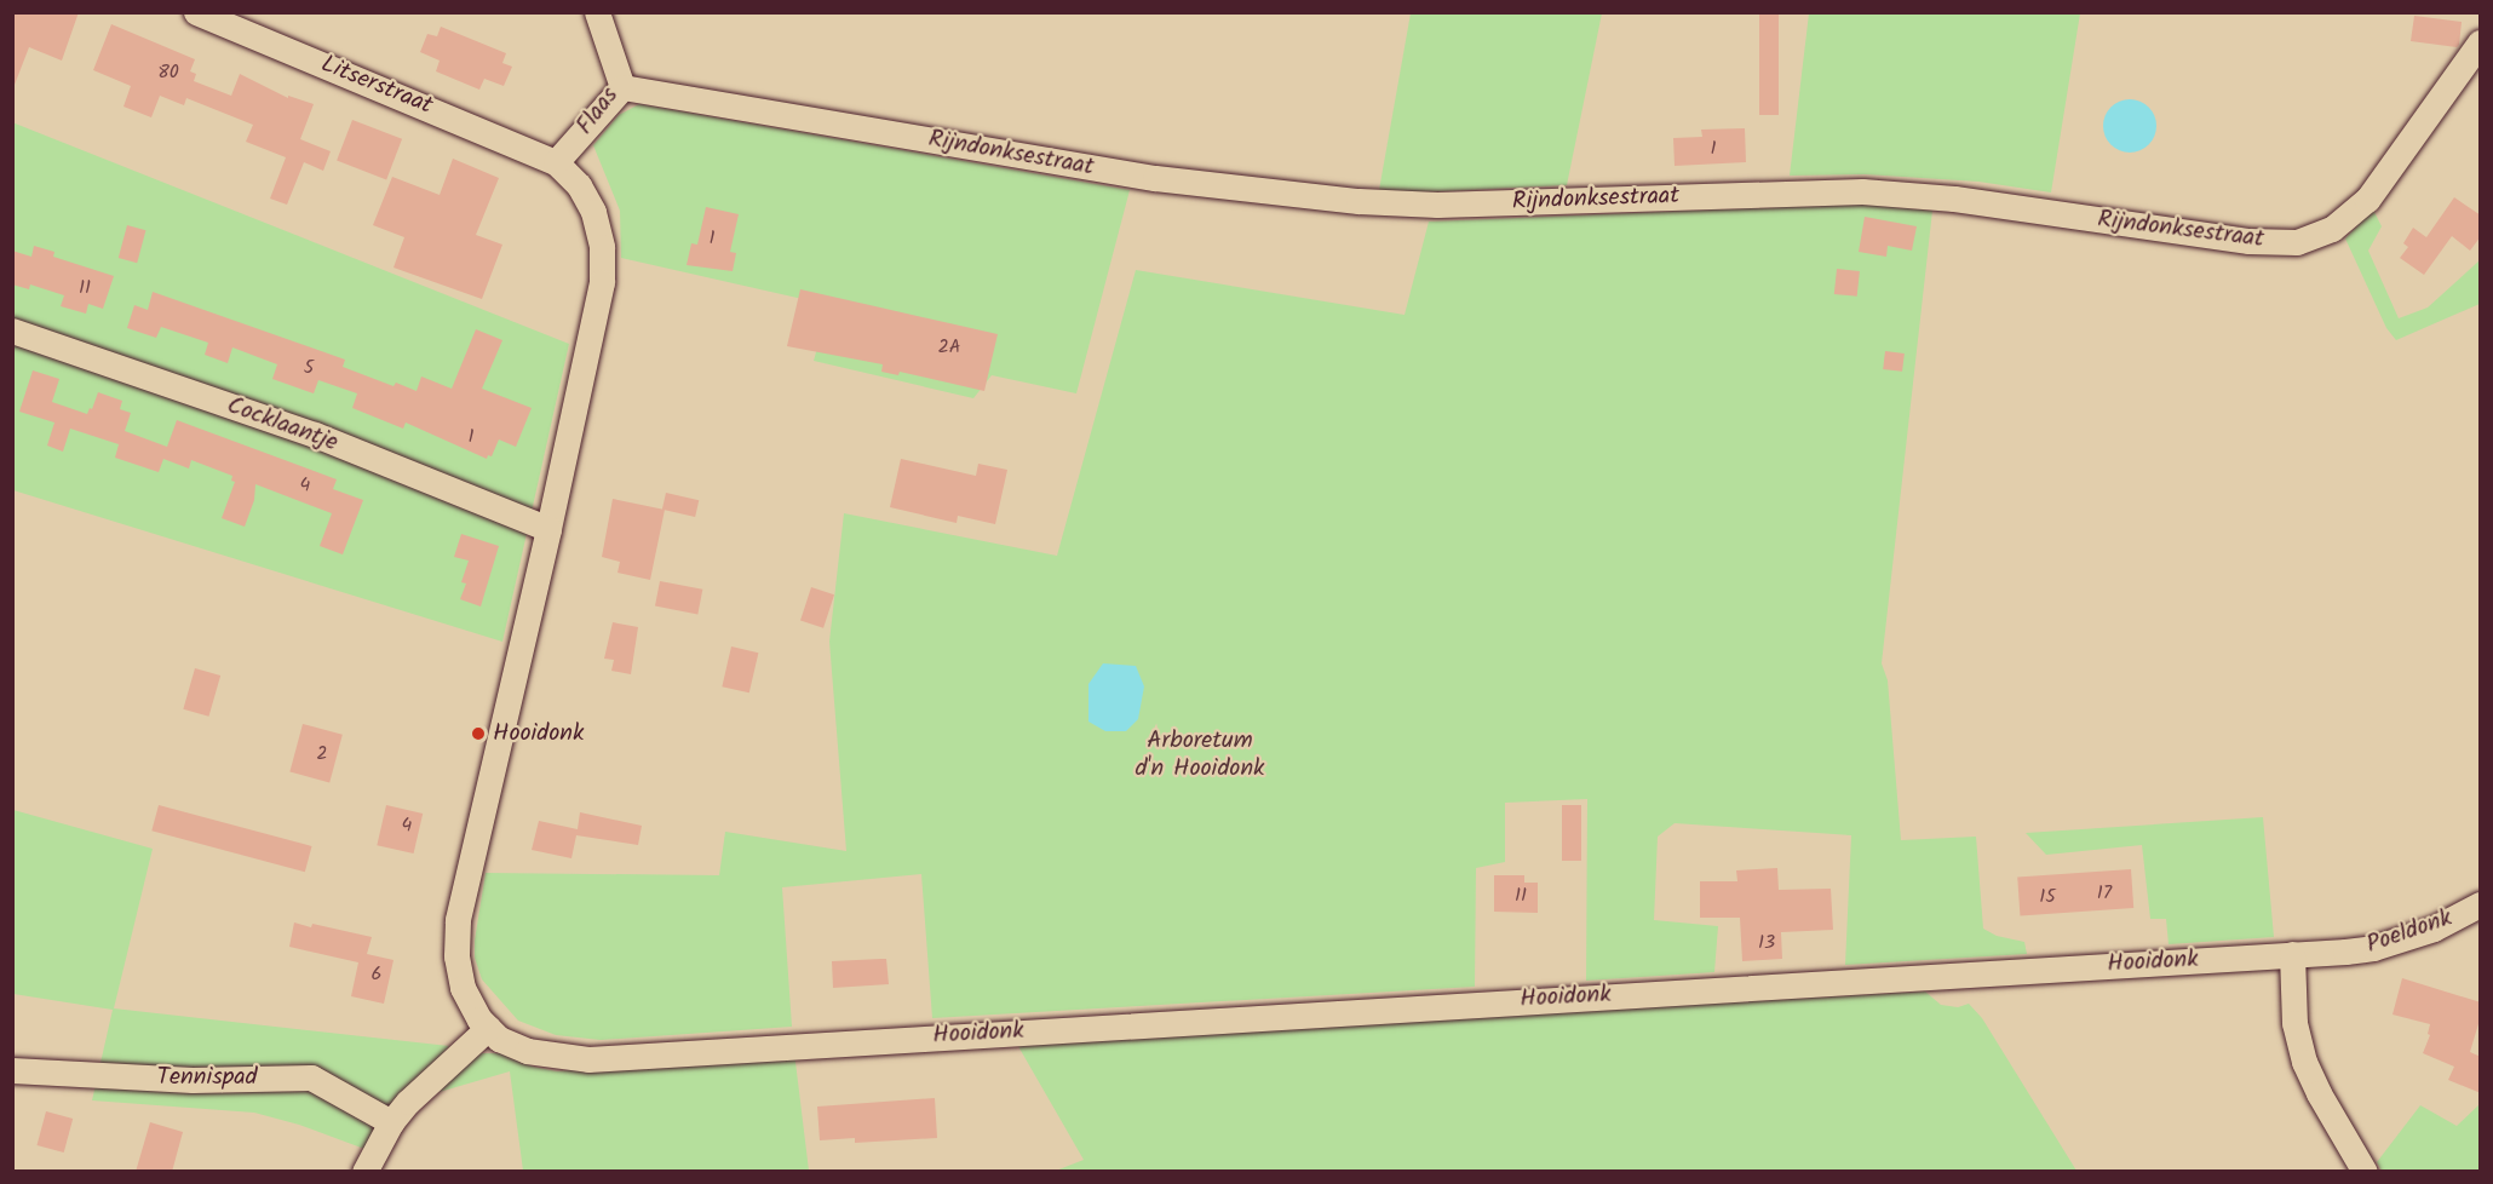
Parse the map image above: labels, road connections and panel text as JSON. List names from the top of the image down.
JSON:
{
  "streets": {
    "street": [
      "Litserstraat",
      "Flaas",
      "Rijndonksestraat",
      "Cocklaantje",
      "Poeldonk",
      "Hooidonk",
      "Tennispad"
    ]
  },
  "crossings": [
    ["Litserstraat", "Flaas"],
    ["Litserstraat", "Hooidonk"],
    ["Flaas", "Rijndonksestraat"],
    ["Flaas", "Hooidonk"],
    ["Cocklaantje", "Hooidonk"],
    ["Poeldonk", "Hooidonk"]
  ],
  "parks": ["Arboretum d'n Hooidonk"],
  "places": ["Hooidonk"],
  "house_numbers": [
    "80",
    "1",
    "1",
    "11",
    "2A",
    "5",
    "1",
    "4",
    "2",
    "4",
    "17",
    "11",
    "15",
    "13",
    "6"
  ]
}
